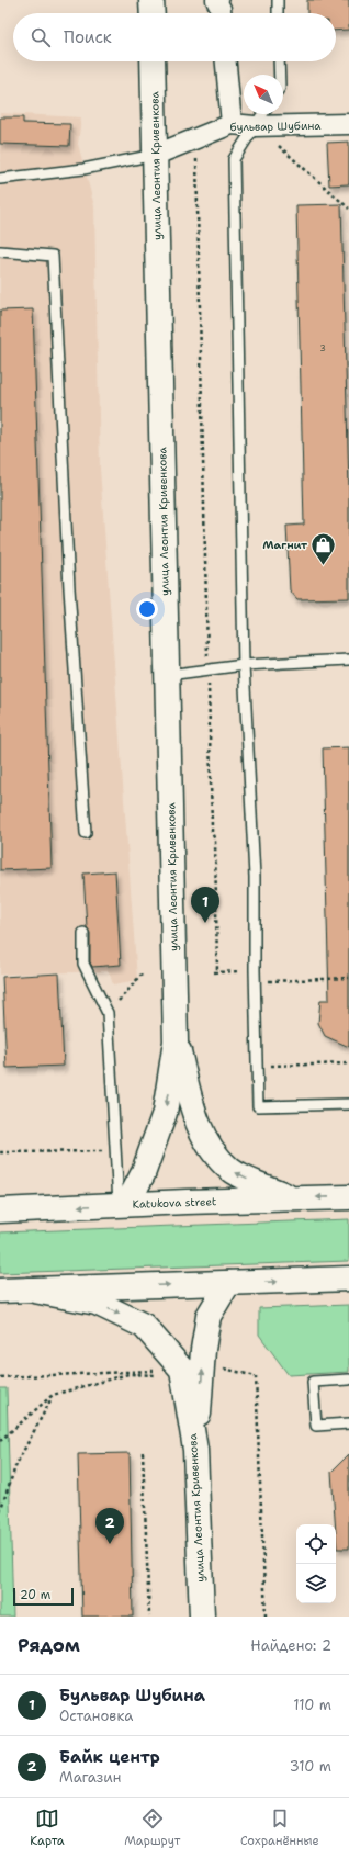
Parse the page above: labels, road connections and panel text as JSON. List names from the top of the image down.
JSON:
{
  "streets": {
    "main road": ["улица Леонтия Кривенкова", "Katukova street"],
    "street": ["бульвар Шубина"]
  },
  "crossings": [
    ["бульвар Шубина", "улица Леонтия Кривенкова"]
  ],
  "places": {
    "shop": ["Магнит"]
  },
  "house_numbers": ["3"],
  "scale_bar": "20 m",
  "north": "top left",
  "page": {
    "search": "Поиск",
    "pins": ["1", "2"],
    "scale": "20 m",
    "heading": ["Рядом", "Найдено: 2"],
    "list": [
      {
        "mark": "1",
        "name": "Бульвар Шубина",
        "note": "Остановка",
        "value": "110 m"
      },
      {
        "mark": "2",
        "name": "Байк центр",
        "note": "Магазин",
        "value": "310 m"
      }
    ],
    "nav": ["Карта", "Маршрут", "Сохранённые"]
  }
}
